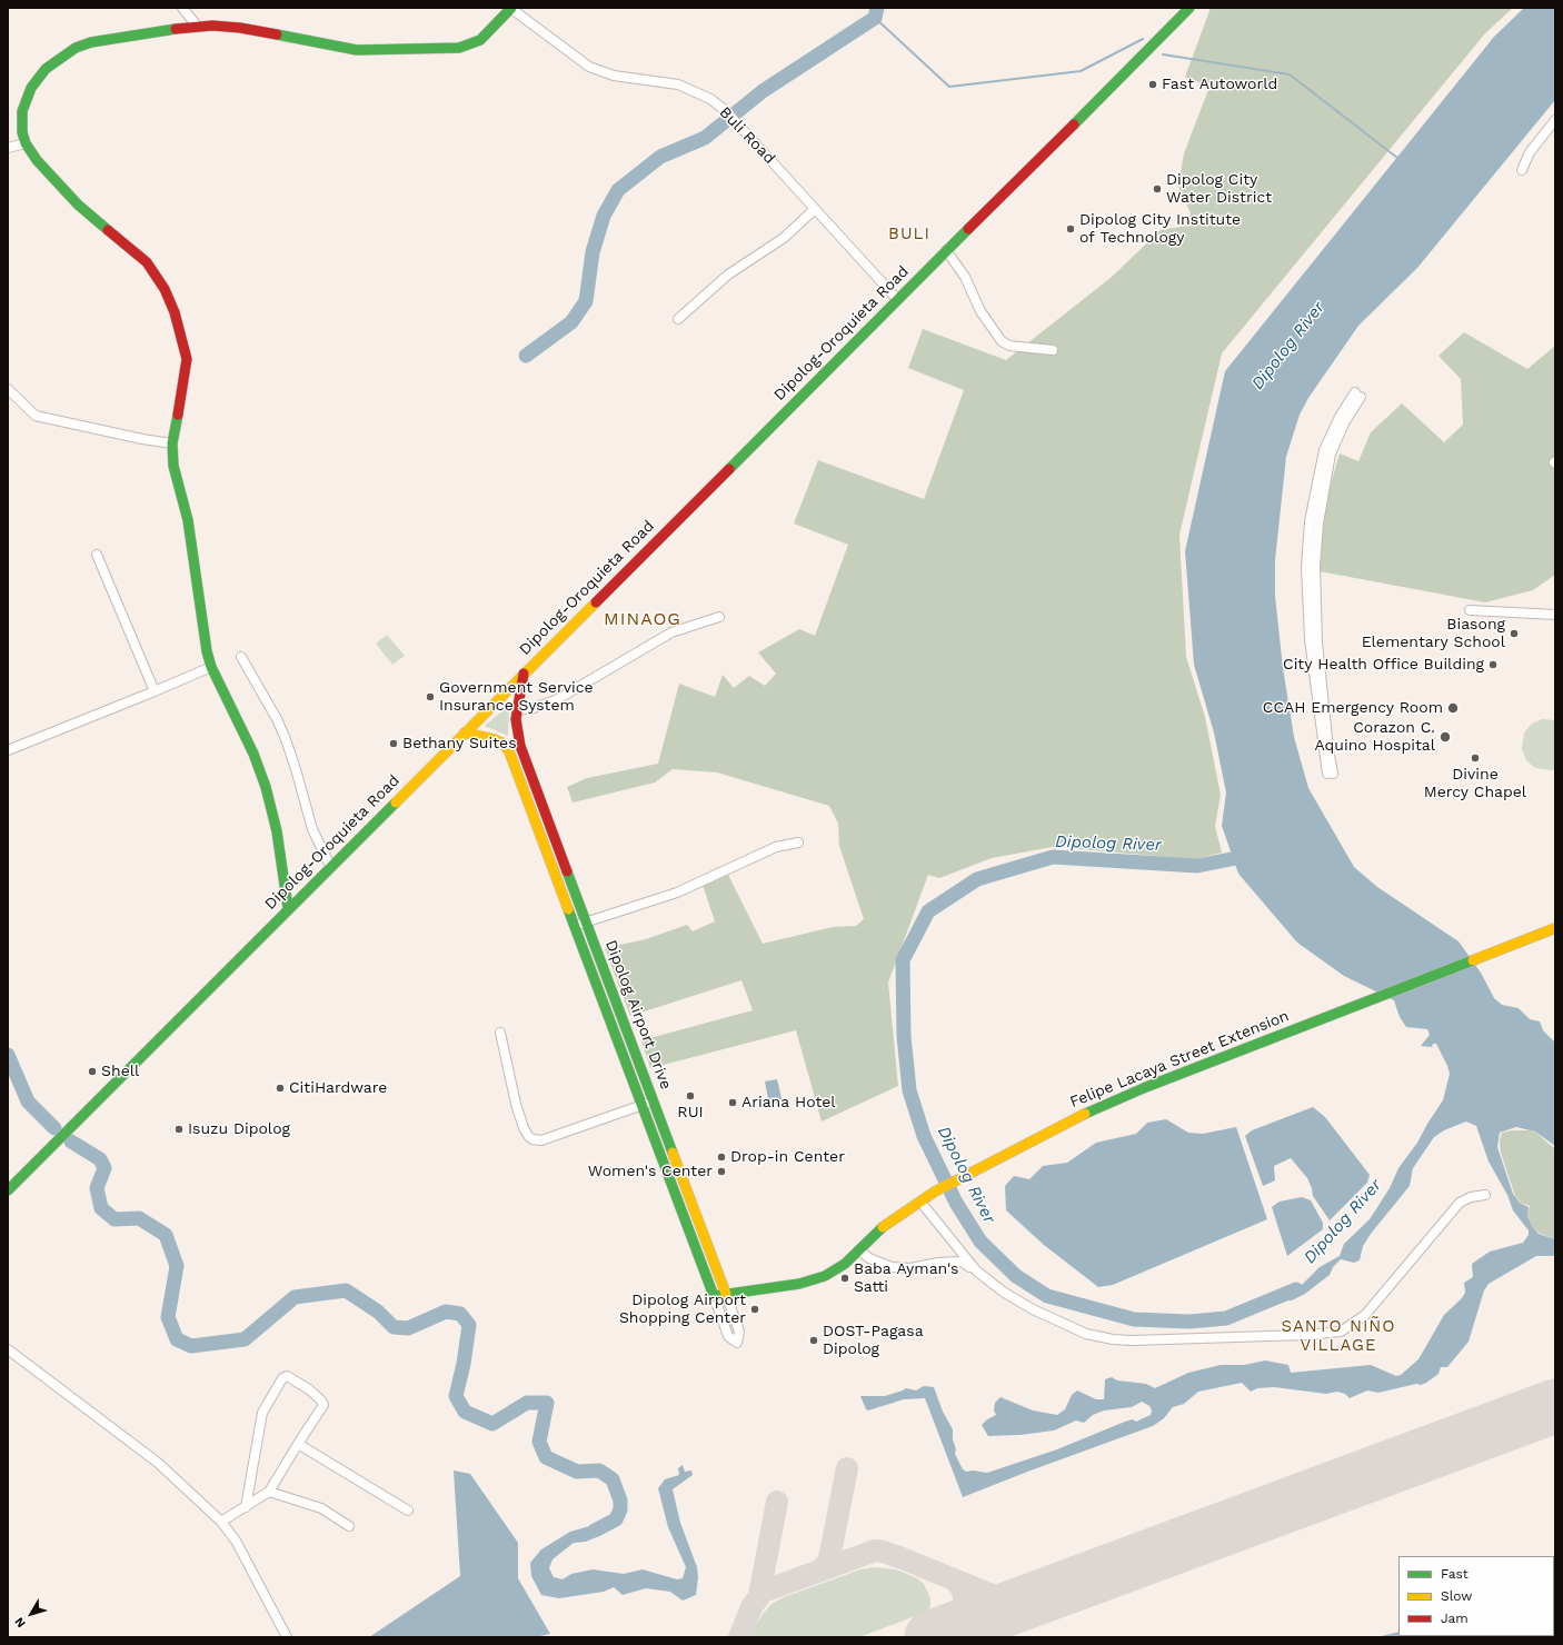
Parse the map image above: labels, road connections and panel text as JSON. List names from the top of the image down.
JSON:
{
  "streets": {
    "main road": ["Dipolog-Oroquieta Road", "Dipolog Airport Drive", "Felipe Lacaya Street Extension"],
    "street": ["Buli Road"]
  },
  "crossings": [
    ["Buli Road", "Dipolog-Oroquieta Road"],
    ["Dipolog-Oroquieta Road", "Dipolog Airport Drive"],
    ["Dipolog Airport Drive", "Felipe Lacaya Street Extension"]
  ],
  "districts": ["BULI", "MINAOG", "SANTO NIÑO VILLAGE"],
  "water": ["Dipolog River"],
  "places": [
    "Fast Autoworld",
    "Dipolog City Water District",
    "Dipolog City Institute of Technology",
    "Biasong Elementary School",
    "City Health Office Building",
    "Government Service Insurance System",
    "CCAH Emergency Room",
    "Corazon C. Aquino Hospital",
    "Bethany Suites",
    "Divine Mercy Chapel",
    "Shell",
    "CitiHardware",
    "RUI",
    "Ariana Hotel",
    "Isuzu Dipolog",
    "Drop-in Center",
    "Women's Center",
    "Baba Ayman's Satti",
    "Dipolog Airport Shopping Center",
    "DOST-Pagasa Dipolog"
  ],
  "legend": ["Fast", "Slow", "Jam"],
  "north": "bottom left"
}
